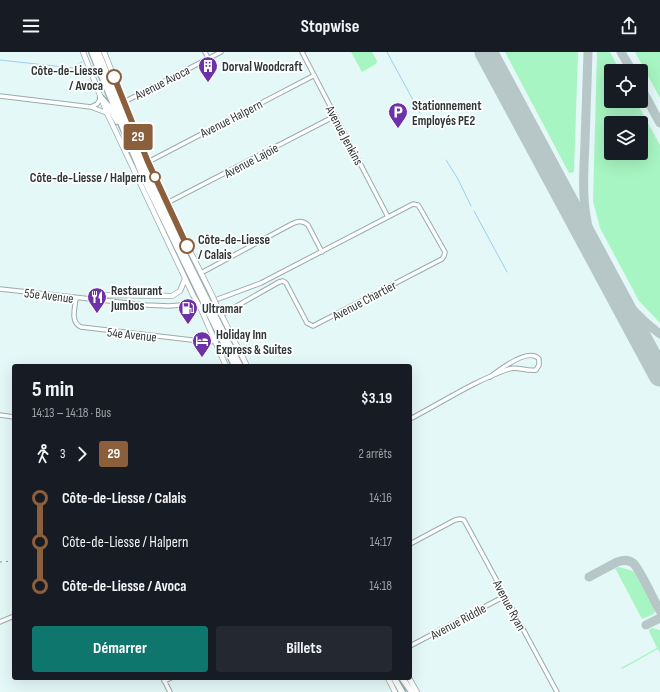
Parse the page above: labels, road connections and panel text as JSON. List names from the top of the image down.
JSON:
{
  "streets": {
    "street": [
      "Avenue Avoca",
      "Avenue Halpern",
      "Avenue Jenkins",
      "Avenue Lajoie",
      "55e Avenue",
      "Avenue Chartier",
      "54e Avenue",
      "Avenue Ryan",
      "Avenue Riddle"
    ]
  },
  "crossings": [
    ["Avenue Halpern", "Avenue Jenkins"],
    ["Avenue Jenkins", "Avenue Lajoie"],
    ["Avenue Jenkins", "Avenue Chartier"],
    ["55e Avenue", "54e Avenue"],
    ["Avenue Ryan", "Avenue Riddle"]
  ],
  "places": {
    "other": ["Côte-de-Liesse / Avoca", "Côte-de-Liesse / Halpern", "Côte-de-Liesse / Calais"],
    "building": ["Dorval Woodcraft"],
    "parking": ["Stationnement Employés PE2"],
    "restaurant": ["Restaurant Jumbos"],
    "fuel station": ["Ultramar"],
    "hotel": ["Holiday Inn Express & Suites"]
  },
  "lines": ["bus line 29"],
  "page": {
    "header": "Stopwise",
    "on_map": "29",
    "heading": ["5 min", "14:13 – 14:18 · Bus", "$3.19"],
    "legs": ["3", "29", "2 arrêts"],
    "list": [
      {
        "name": "Côte-de-Liesse / Calais",
        "value": "14:16"
      },
      {
        "name": "Côte-de-Liesse / Halpern",
        "value": "14:17"
      },
      {
        "name": "Côte-de-Liesse / Avoca",
        "value": "14:18"
      }
    ],
    "buttons": ["Démarrer", "Billets"]
  }
}
